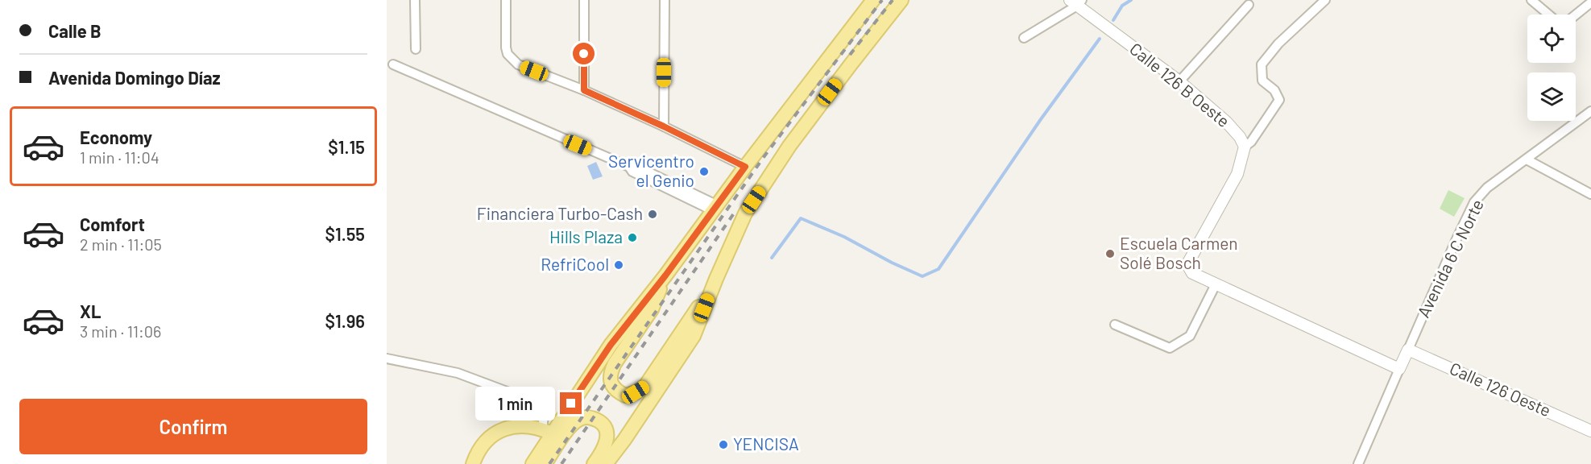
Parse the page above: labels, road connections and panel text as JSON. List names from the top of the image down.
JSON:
{
  "streets": {
    "street": ["Calle 126 B Oeste", "Avenida 6 C Norte", "Calle 126 Oeste"]
  },
  "crossings": [
    ["Avenida 6 C Norte", "Calle 126 Oeste"]
  ],
  "places": [
    "Servicentro el Genio",
    "Financiera Turbo-Cash",
    "Hills Plaza",
    "Escuela Carmen Solé Bosch",
    "RefriCool",
    "YENCISA"
  ],
  "page": {
    "banner": ["Calle B", "Avenida Domingo Díaz"],
    "list": [
      {
        "name": "Economy",
        "note": "1 min · 11:04",
        "value": "$1.15"
      },
      {
        "name": "Comfort",
        "note": "2 min · 11:05",
        "value": "$1.55"
      },
      {
        "name": "XL",
        "note": "3 min · 11:06",
        "value": "$1.96"
      }
    ],
    "bubble": "1 min",
    "buttons": "Confirm"
  }
}
